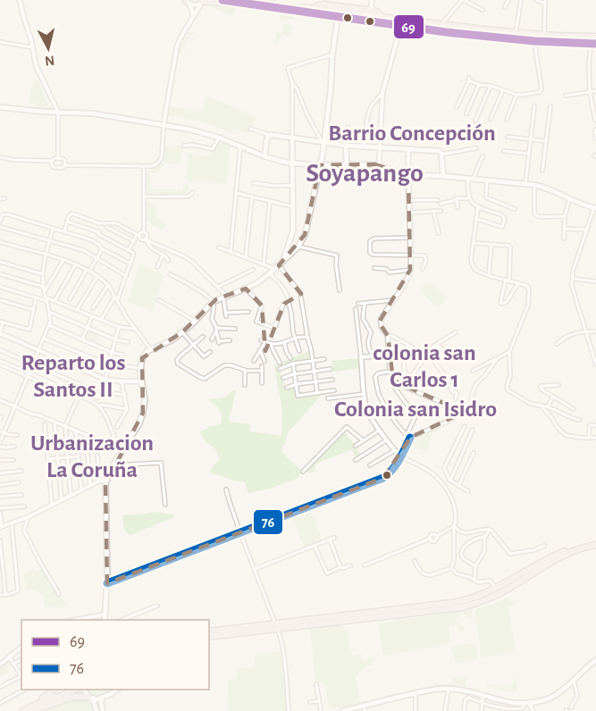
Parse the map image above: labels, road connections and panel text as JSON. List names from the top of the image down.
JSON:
{
  "districts": [
    "Barrio Concepción",
    "Soyapango",
    "colonia san Carlos 1",
    "Reparto los Santos II",
    "Colonia san Isidro",
    "Urbanizacion La Coruña"
  ],
  "lines": ["transit line 69", "transit line 76"],
  "legend": ["69", "76"],
  "north": "bottom"
}
